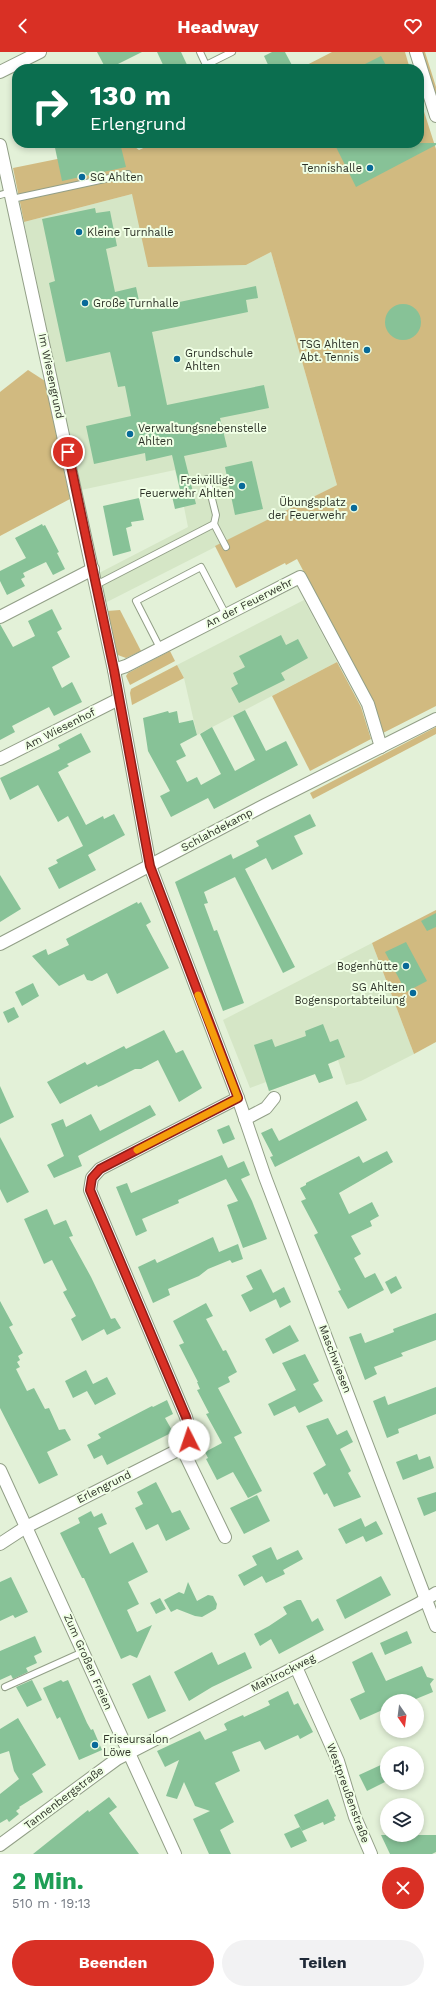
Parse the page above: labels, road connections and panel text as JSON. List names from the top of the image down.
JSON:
{
  "streets": {
    "street": [
      "Im Wiesengrund",
      "An der Feuerwehr",
      "Am Wiesenhof",
      "Schlahdekamp",
      "Maschwiesen",
      "Erlengrund",
      "Zum Großen Freien",
      "Mahlrockweg",
      "Westpreußenstraße",
      "Tannenbergstraße"
    ]
  },
  "crossings": [
    ["Im Wiesengrund", "An der Feuerwehr"],
    ["Im Wiesengrund", "Am Wiesenhof"],
    ["Im Wiesengrund", "Schlahdekamp"],
    ["Im Wiesengrund", "Maschwiesen"],
    ["An der Feuerwehr", "Schlahdekamp"],
    ["Schlahdekamp", "Maschwiesen"],
    ["Maschwiesen", "Mahlrockweg"],
    ["Erlengrund", "Zum Großen Freien"],
    ["Zum Großen Freien", "Mahlrockweg"],
    ["Zum Großen Freien", "Tannenbergstraße"],
    ["Mahlrockweg", "Westpreußenstraße"],
    ["Mahlrockweg", "Tannenbergstraße"]
  ],
  "places": [
    "Tennishalle",
    "SG Ahlten",
    "Kleine Turnhalle",
    "Große Turnhalle",
    "TSG Ahlten Abt. Tennis",
    "Grundschule Ahlten",
    "Verwaltungsnebenstelle Ahlten",
    "Freiwillige Feuerwehr Ahlten",
    "Übungsplatz der Feuerwehr",
    "Bogenhütte",
    "SG Ahlten Bogensportabteilung",
    "Friseursalon Löwe"
  ],
  "north": "bottom",
  "page": {
    "header": "Headway",
    "turn": ["130 m", "Erlengrund"],
    "heading": ["2 Min.", "510 m · 19:13"],
    "buttons": ["Beenden", "Teilen"]
  }
}
